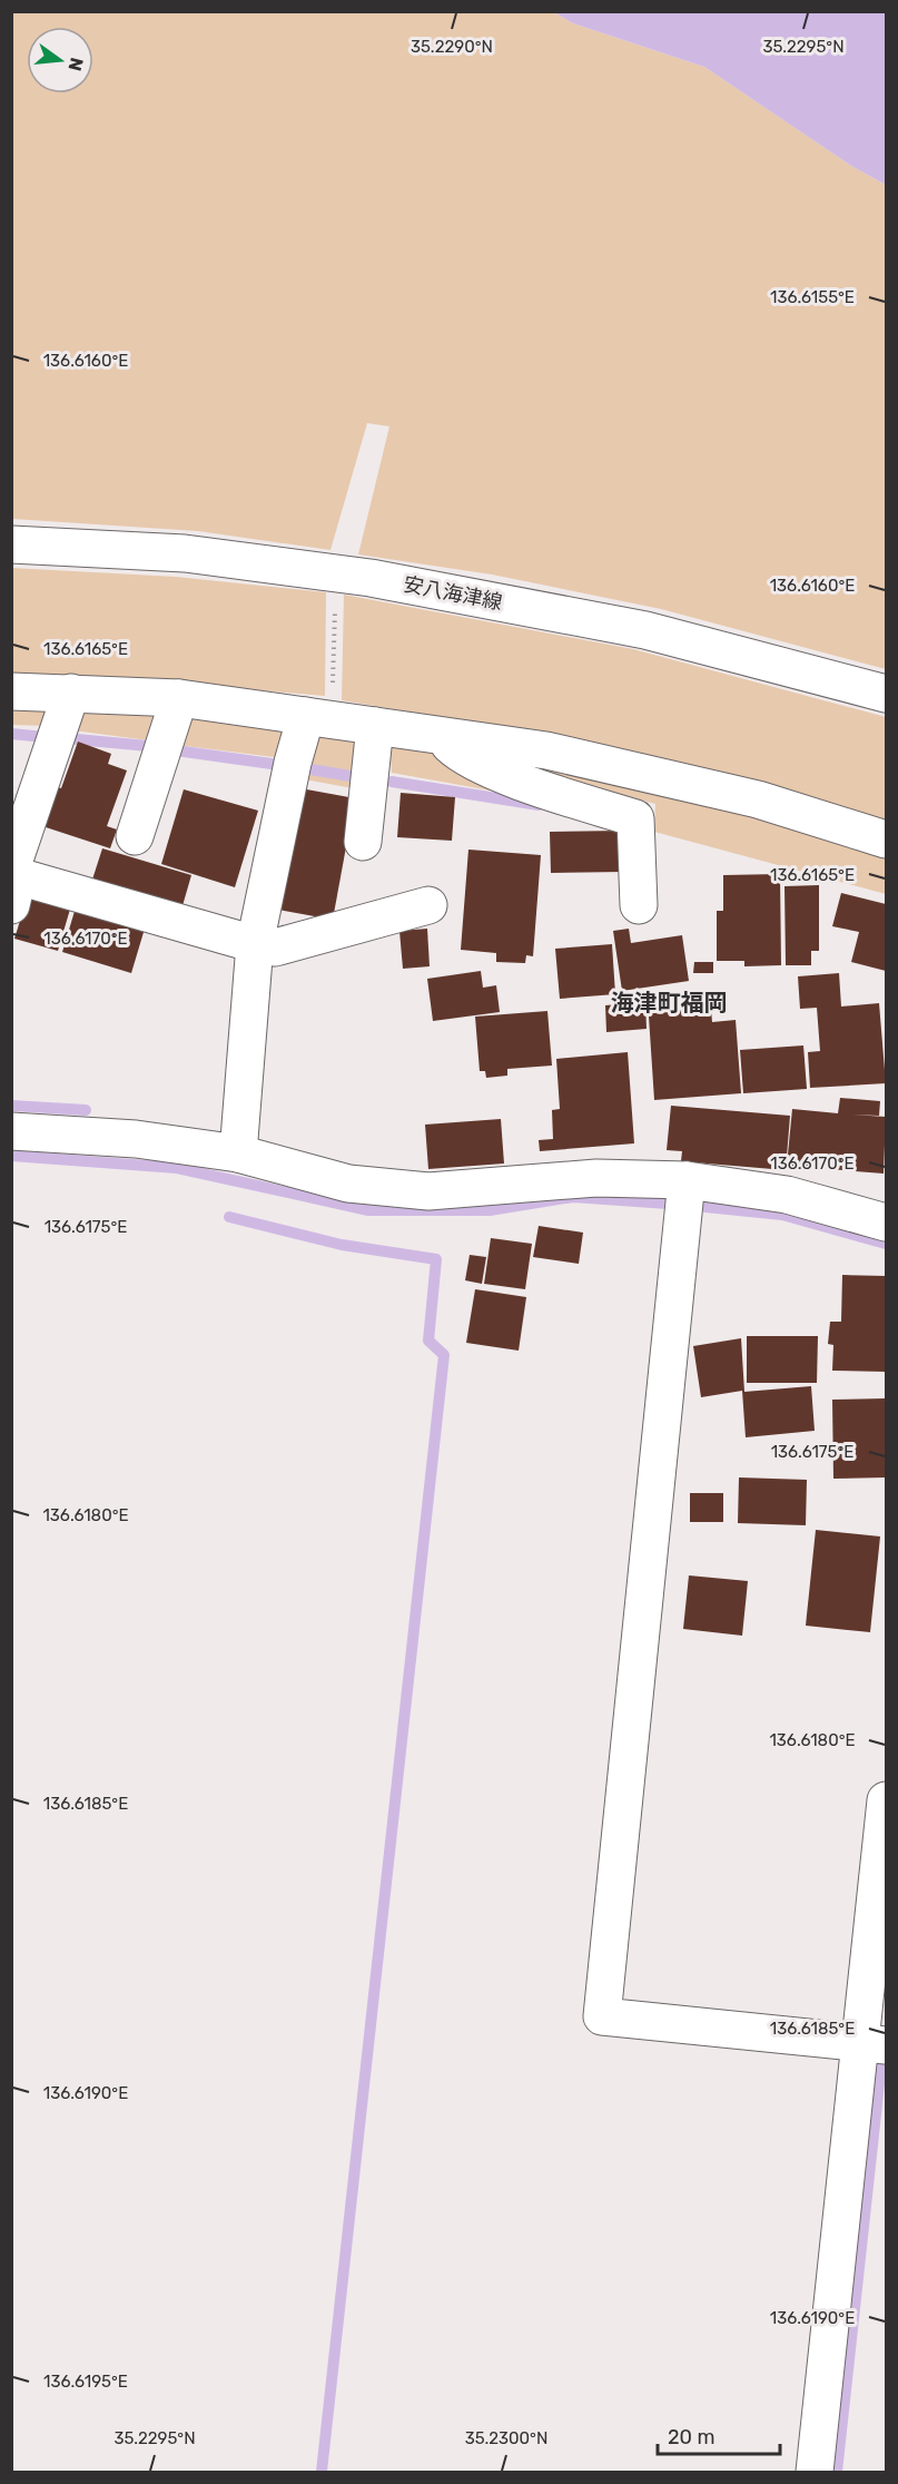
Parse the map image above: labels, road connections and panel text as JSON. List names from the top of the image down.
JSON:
{
  "streets": {
    "street": ["安八海津線"]
  },
  "districts": ["海津町福岡"],
  "scale_bar": "20 m",
  "north": "right",
  "coordinates": [
    "35.2290°N",
    "35.2295°N",
    "136.6155°E",
    "136.6160°E",
    "136.6165°E",
    "136.6170°E",
    "136.6175°E",
    "136.6180°E",
    "136.6185°E",
    "136.6190°E",
    "136.6195°E",
    "35.2300°N"
  ]
}
